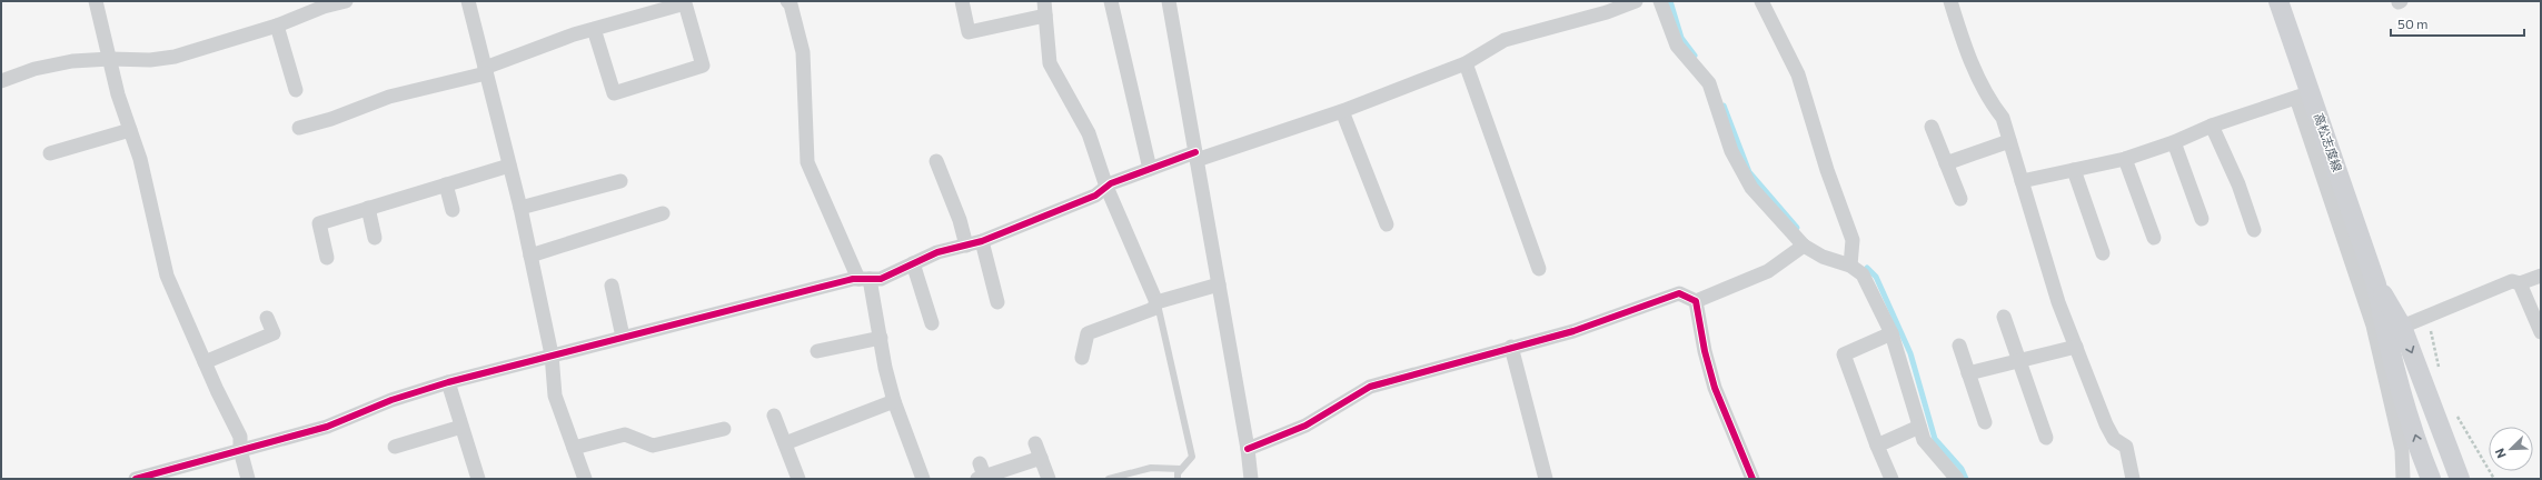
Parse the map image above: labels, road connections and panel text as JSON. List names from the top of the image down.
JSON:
{
  "streets": {
    "main road": ["高松志度線"]
  },
  "scale_bar": "50 m",
  "north": "bottom left"
}
